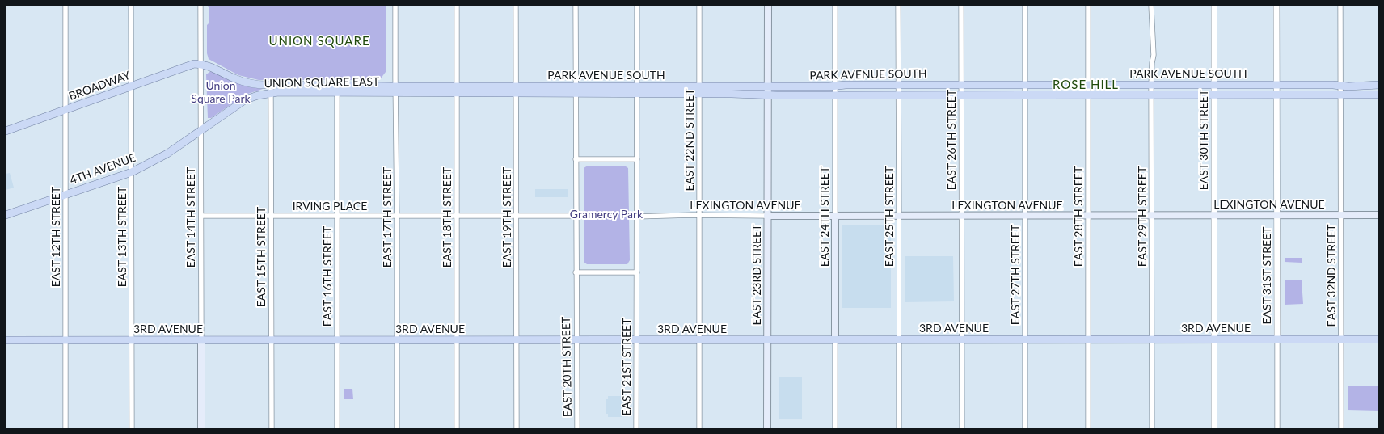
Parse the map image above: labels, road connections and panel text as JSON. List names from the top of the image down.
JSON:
{
  "streets": {
    "main road": [
      "PARK AVENUE SOUTH",
      "UNION SQUARE EAST",
      "BROADWAY",
      "4TH AVENUE",
      "LEXINGTON AVENUE",
      "EAST 24TH STREET",
      "EAST 14TH STREET",
      "EAST 23RD STREET",
      "3RD AVENUE"
    ],
    "street": [
      "EAST 22ND STREET",
      "EAST 26TH STREET",
      "EAST 30TH STREET",
      "IRVING PLACE",
      "EAST 25TH STREET",
      "EAST 28TH STREET",
      "EAST 29TH STREET",
      "EAST 17TH STREET",
      "EAST 18TH STREET",
      "EAST 19TH STREET",
      "EAST 12TH STREET",
      "EAST 13TH STREET",
      "EAST 15TH STREET",
      "EAST 27TH STREET",
      "EAST 31ST STREET",
      "EAST 32ND STREET",
      "EAST 16TH STREET",
      "EAST 20TH STREET",
      "EAST 21ST STREET"
    ]
  },
  "crossings": [
    ["PARK AVENUE SOUTH", "UNION SQUARE EAST"],
    ["PARK AVENUE SOUTH", "EAST 22ND STREET"],
    ["PARK AVENUE SOUTH", "EAST 26TH STREET"],
    ["PARK AVENUE SOUTH", "EAST 30TH STREET"],
    ["PARK AVENUE SOUTH", "EAST 24TH STREET"],
    ["PARK AVENUE SOUTH", "EAST 25TH STREET"],
    ["PARK AVENUE SOUTH", "EAST 28TH STREET"],
    ["PARK AVENUE SOUTH", "EAST 29TH STREET"],
    ["PARK AVENUE SOUTH", "EAST 17TH STREET"],
    ["PARK AVENUE SOUTH", "EAST 18TH STREET"],
    ["PARK AVENUE SOUTH", "EAST 19TH STREET"],
    ["PARK AVENUE SOUTH", "EAST 23RD STREET"],
    ["PARK AVENUE SOUTH", "EAST 27TH STREET"],
    ["PARK AVENUE SOUTH", "EAST 31ST STREET"],
    ["PARK AVENUE SOUTH", "EAST 32ND STREET"],
    ["UNION SQUARE EAST", "BROADWAY"],
    ["UNION SQUARE EAST", "4TH AVENUE"],
    ["UNION SQUARE EAST", "EAST 14TH STREET"],
    ["UNION SQUARE EAST", "EAST 17TH STREET"],
    ["UNION SQUARE EAST", "EAST 15TH STREET"],
    ["UNION SQUARE EAST", "EAST 16TH STREET"],
    ["BROADWAY", "EAST 14TH STREET"],
    ["BROADWAY", "EAST 12TH STREET"],
    ["BROADWAY", "EAST 13TH STREET"],
    ["EAST 22ND STREET", "LEXINGTON AVENUE"],
    ["EAST 22ND STREET", "3RD AVENUE"],
    ["EAST 26TH STREET", "LEXINGTON AVENUE"],
    ["EAST 26TH STREET", "3RD AVENUE"],
    ["EAST 30TH STREET", "LEXINGTON AVENUE"],
    ["EAST 30TH STREET", "3RD AVENUE"],
    ["4TH AVENUE", "EAST 14TH STREET"],
    ["4TH AVENUE", "EAST 12TH STREET"],
    ["4TH AVENUE", "EAST 13TH STREET"],
    ["LEXINGTON AVENUE", "EAST 24TH STREET"],
    ["LEXINGTON AVENUE", "EAST 25TH STREET"],
    ["LEXINGTON AVENUE", "EAST 28TH STREET"],
    ["LEXINGTON AVENUE", "EAST 29TH STREET"],
    ["LEXINGTON AVENUE", "EAST 23RD STREET"],
    ["LEXINGTON AVENUE", "EAST 27TH STREET"],
    ["LEXINGTON AVENUE", "EAST 31ST STREET"],
    ["LEXINGTON AVENUE", "EAST 32ND STREET"],
    ["LEXINGTON AVENUE", "EAST 21ST STREET"],
    ["IRVING PLACE", "EAST 14TH STREET"],
    ["IRVING PLACE", "EAST 17TH STREET"],
    ["IRVING PLACE", "EAST 18TH STREET"],
    ["IRVING PLACE", "EAST 19TH STREET"],
    ["IRVING PLACE", "EAST 15TH STREET"],
    ["IRVING PLACE", "EAST 16TH STREET"],
    ["IRVING PLACE", "EAST 20TH STREET"],
    ["EAST 24TH STREET", "3RD AVENUE"],
    ["EAST 25TH STREET", "3RD AVENUE"],
    ["EAST 28TH STREET", "3RD AVENUE"],
    ["EAST 29TH STREET", "3RD AVENUE"],
    ["EAST 14TH STREET", "3RD AVENUE"],
    ["EAST 17TH STREET", "3RD AVENUE"],
    ["EAST 18TH STREET", "3RD AVENUE"],
    ["EAST 19TH STREET", "3RD AVENUE"],
    ["EAST 12TH STREET", "3RD AVENUE"],
    ["EAST 13TH STREET", "3RD AVENUE"],
    ["EAST 15TH STREET", "3RD AVENUE"],
    ["EAST 23RD STREET", "3RD AVENUE"],
    ["EAST 27TH STREET", "3RD AVENUE"],
    ["EAST 31ST STREET", "3RD AVENUE"],
    ["EAST 32ND STREET", "3RD AVENUE"],
    ["EAST 16TH STREET", "3RD AVENUE"],
    ["3RD AVENUE", "EAST 20TH STREET"],
    ["3RD AVENUE", "EAST 21ST STREET"]
  ],
  "districts": ["UNION SQUARE", "ROSE HILL"],
  "parks": ["Union Square Park", "Gramercy Park"]
}
